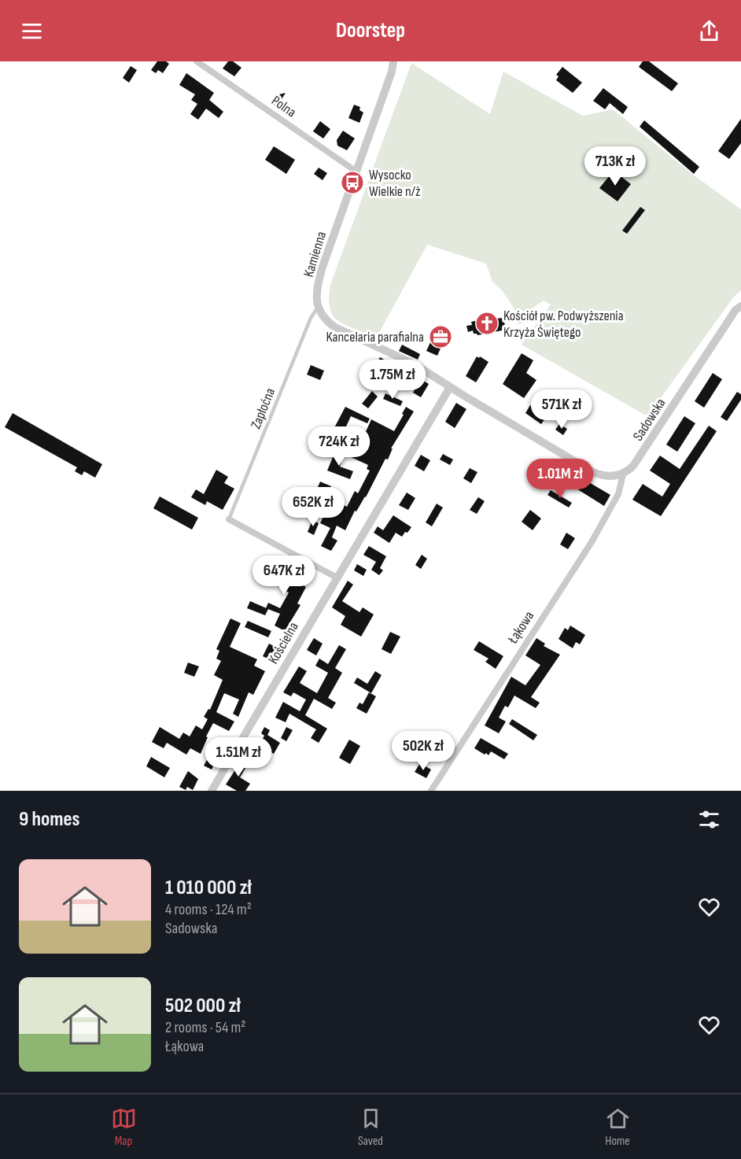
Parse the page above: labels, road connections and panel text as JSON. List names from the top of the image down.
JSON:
{
  "streets": {
    "street": [
      "Polna",
      "Kamienna",
      "Sadowska",
      "Łąkowa",
      "Kościelna"
    ],
    "lane": ["Zapłoćna"]
  },
  "crossings": [
    ["Polna", "Kamienna"],
    ["Kamienna", "Zapłoćna"],
    ["Sadowska", "Łąkowa"]
  ],
  "places": {
    "bus stop": ["Wysocko Wielkie n/ż"],
    "church": ["Kościół pw. Podwyższenia Krzyża Świętego"],
    "office": ["Kancelaria parafialna"]
  },
  "page": {
    "header": "Doorstep",
    "price": [
      "713K zł",
      "1.75M zł",
      "571K zł",
      "724K zł",
      "1.01M zł",
      "652K zł",
      "647K zł",
      "502K zł",
      "1.51M zł"
    ],
    "heading": "9 homes",
    "list": [
      {
        "name": "1 010 000 zł",
        "note": "4 rooms · 124 m² · Sadowska"
      },
      {
        "name": "502 000 zł",
        "note": "2 rooms · 54 m² · Łąkowa"
      }
    ],
    "tabs": ["Map", "Saved", "Home"]
  }
}
